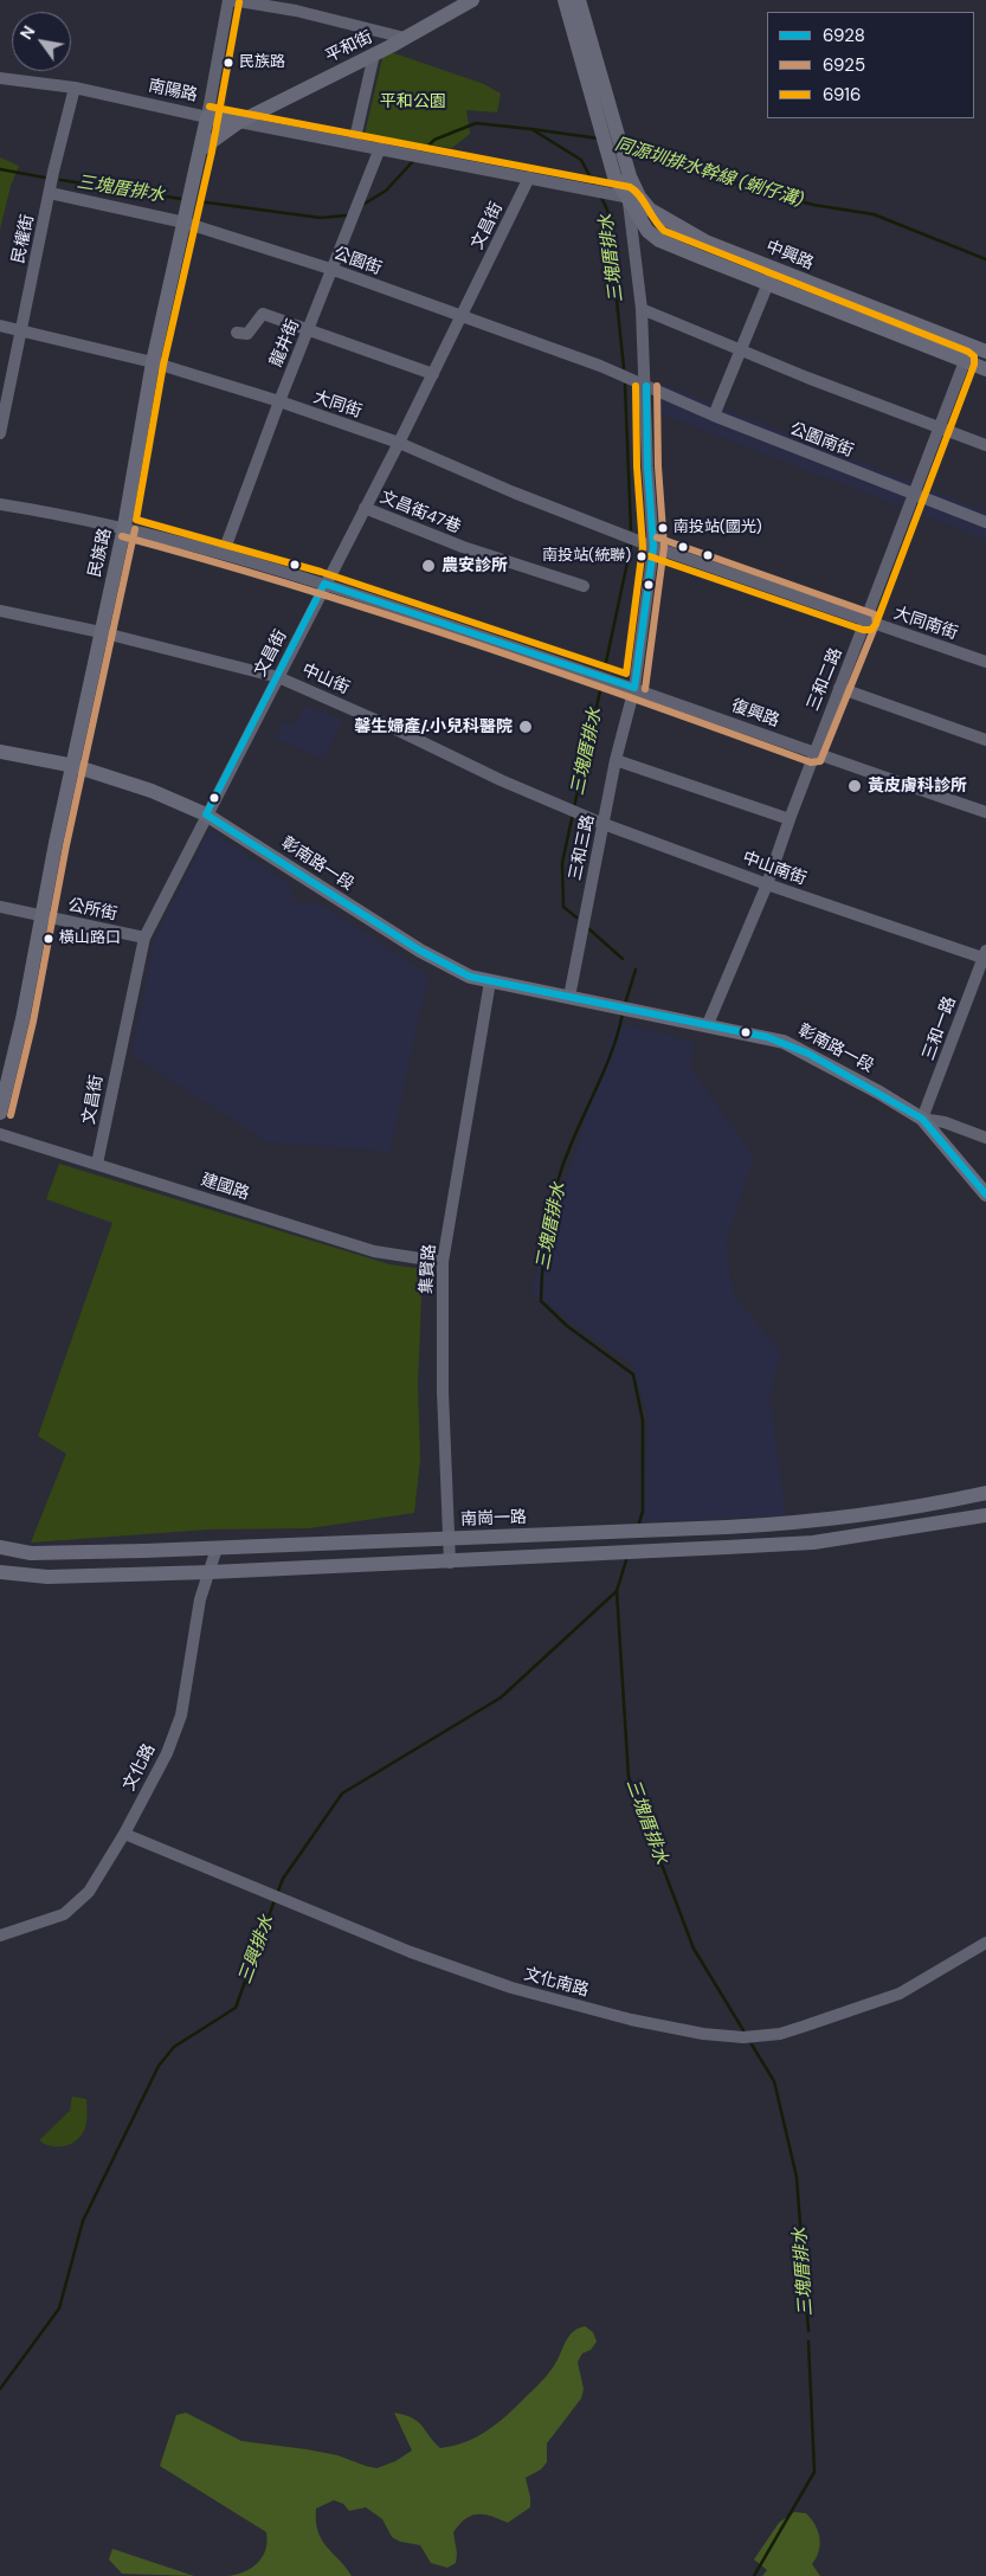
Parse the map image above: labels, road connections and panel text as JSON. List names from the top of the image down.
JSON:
{
  "streets": {
    "main road": [
      "平和街",
      "南陽路",
      "中興路",
      "民族路",
      "彰南路一段",
      "南崗一路"
    ],
    "street": [
      "文昌街",
      "民權街",
      "公園街",
      "龍井街",
      "大同街",
      "公園南街",
      "文昌街47巷",
      "大同南街",
      "中山街",
      "三和二路",
      "復興路",
      "三和三路",
      "中山南街",
      "公所街",
      "三和一路",
      "建國路",
      "集賢路",
      "文化路",
      "文化南路"
    ]
  },
  "crossings": [
    ["平和街", "南陽路"],
    ["平和街", "民族路"],
    ["南陽路", "文昌街"],
    ["南陽路", "民權街"],
    ["南陽路", "龍井街"],
    ["南陽路", "民族路"],
    ["文昌街", "公園街"],
    ["文昌街", "大同街"],
    ["文昌街", "文昌街47巷"],
    ["文昌街", "中山街"],
    ["文昌街", "復興路"],
    ["文昌街", "彰南路一段"],
    ["文昌街", "公所街"],
    ["文昌街", "建國路"],
    ["民權街", "公園街"],
    ["民權街", "大同街"],
    ["中興路", "三和二路"],
    ["中興路", "三和三路"],
    ["公園街", "龍井街"],
    ["公園街", "公園南街"],
    ["公園街", "民族路"],
    ["公園街", "三和三路"],
    ["龍井街", "大同街"],
    ["龍井街", "復興路"],
    ["大同街", "民族路"],
    ["大同街", "大同南街"],
    ["大同街", "三和三路"],
    ["公園南街", "三和二路"],
    ["公園南街", "三和三路"],
    ["民族路", "中山街"],
    ["民族路", "復興路"],
    ["民族路", "彰南路一段"],
    ["民族路", "公所街"],
    ["大同南街", "三和二路"],
    ["大同南街", "三和三路"],
    ["中山街", "中山南街"],
    ["三和二路", "復興路"],
    ["三和二路", "彰南路一段"],
    ["三和二路", "中山南街"],
    ["復興路", "三和三路"],
    ["三和三路", "彰南路一段"],
    ["三和三路", "中山南街"],
    ["彰南路一段", "三和一路"],
    ["彰南路一段", "集賢路"],
    ["中山南街", "三和一路"],
    ["建國路", "集賢路"],
    ["集賢路", "南崗一路"],
    ["南崗一路", "文化路"],
    ["文化路", "文化南路"]
  ],
  "water": ["同源圳排水幹線 (蜊仔溝)", "三塊厝排水", "三興排水"],
  "parks": ["平和公園"],
  "places": [
    "民族路",
    "南投站(國光)",
    "南投站(統聯)",
    "農安診所",
    "馨生婦產/.小兒科醫院",
    "黃皮膚科診所",
    "橫山路口"
  ],
  "lines": ["transit line 6916", "transit line 6928", "transit line 6925"],
  "legend": ["6928", "6925", "6916"],
  "north": "top left"
}
